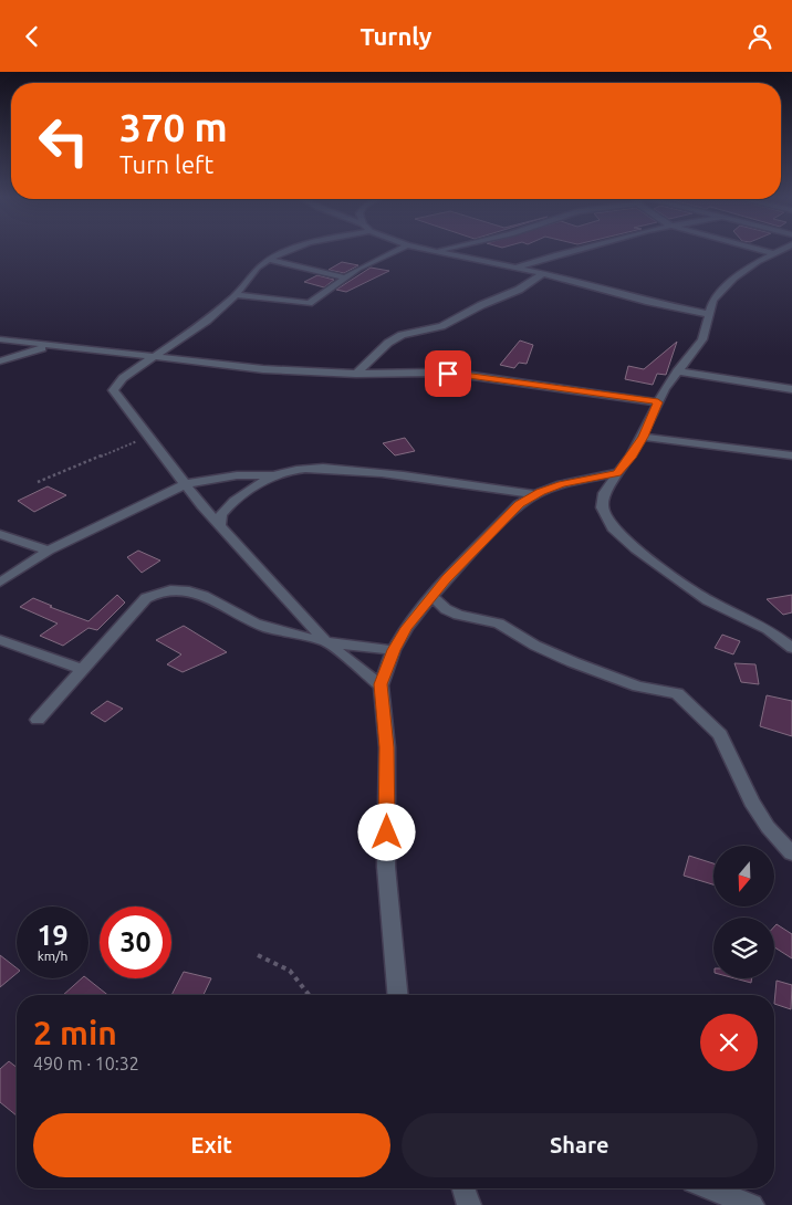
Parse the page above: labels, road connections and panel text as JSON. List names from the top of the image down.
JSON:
{
  "north": "bottom",
  "page": {
    "header": "Turnly",
    "turn": ["370 m", "Turn left"],
    "speed": "19 km/h",
    "limit": "30",
    "heading": ["2 min", "490 m · 10:32"],
    "buttons": ["Exit", "Share"]
  }
}
